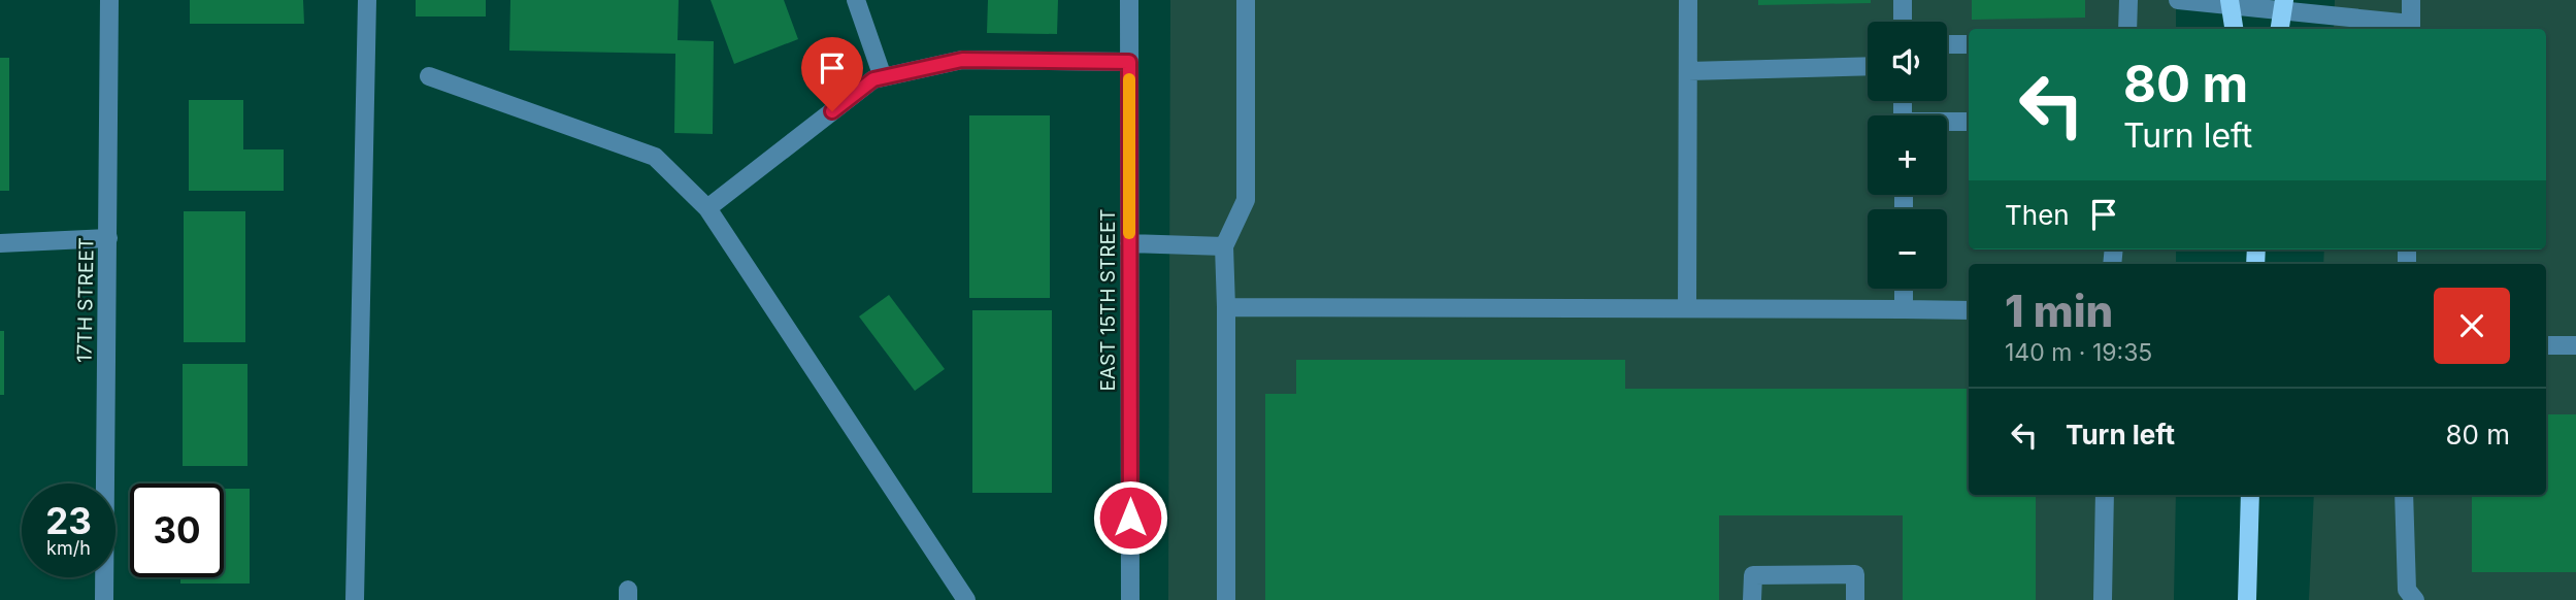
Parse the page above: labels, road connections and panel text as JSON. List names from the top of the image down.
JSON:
{
  "streets": {
    "street": ["17TH STREET", "EAST 15TH STREET"]
  },
  "page": {
    "map_buttons": ["+", "−"],
    "turn": ["80 m", "Turn left"],
    "then": "Then",
    "heading": ["1 min", "140 m · 19:35"],
    "list": [
      {
        "name": "Turn left",
        "value": "80 m"
      }
    ],
    "speed": "23 km/h",
    "limit": "30"
  }
}
